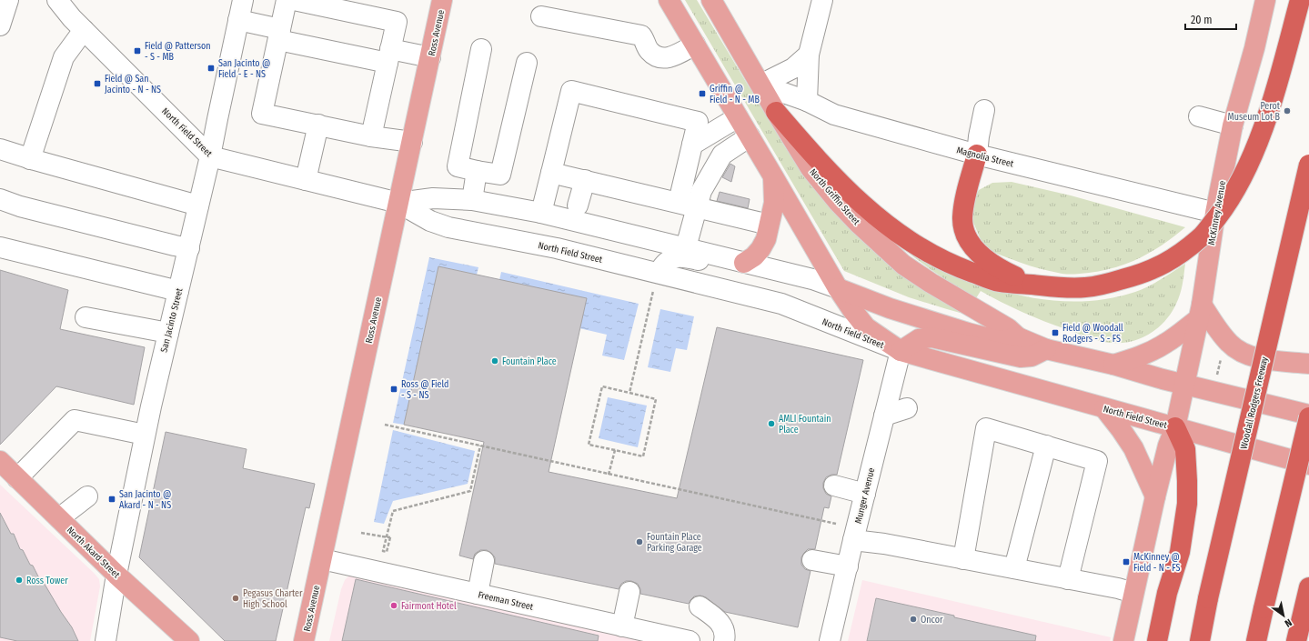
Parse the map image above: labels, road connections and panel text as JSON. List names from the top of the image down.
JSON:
{
  "streets": {
    "highway": ["Woodall Rodgers Freeway"],
    "main road": [
      "Ross Avenue",
      "North Field Street",
      "North Griffin Street",
      "McKinney Avenue",
      "North Akard Street"
    ],
    "street": [
      "Magnolia Street",
      "San Jacinto Street",
      "Munger Avenue",
      "Freeman Street"
    ]
  },
  "crossings": [
    ["Ross Avenue", "North Field Street"],
    ["Ross Avenue", "Freeman Street"],
    ["North Field Street", "North Griffin Street"],
    ["North Field Street", "McKinney Avenue"],
    ["North Field Street", "San Jacinto Street"],
    ["North Field Street", "Munger Avenue"],
    ["Magnolia Street", "North Griffin Street"],
    ["Magnolia Street", "McKinney Avenue"],
    ["San Jacinto Street", "North Akard Street"]
  ],
  "places": {
    "transit": [
      "Field @ Patterson - S - MB",
      "San Jacinto @ Field - E - NS",
      "Field @ San Jacinto - N - NS",
      "Griffin @ Field - N - MB",
      "Field @ Woodall Rodgers - S - FS",
      "Ross @ Field - S - NS",
      "San Jacinto @ Akard - N - NS",
      "McKinney @ Field - N - FS"
    ],
    "other": [
      "Perot Museum Lot B",
      "Fountain Place",
      "AMLI Fountain Place",
      "Fountain Place Parking Garage",
      "Ross Tower",
      "Pegasus Charter High School",
      "Fairmont Hotel",
      "Oncor"
    ]
  },
  "scale_bar": "20 m",
  "north": "bottom right"
}
